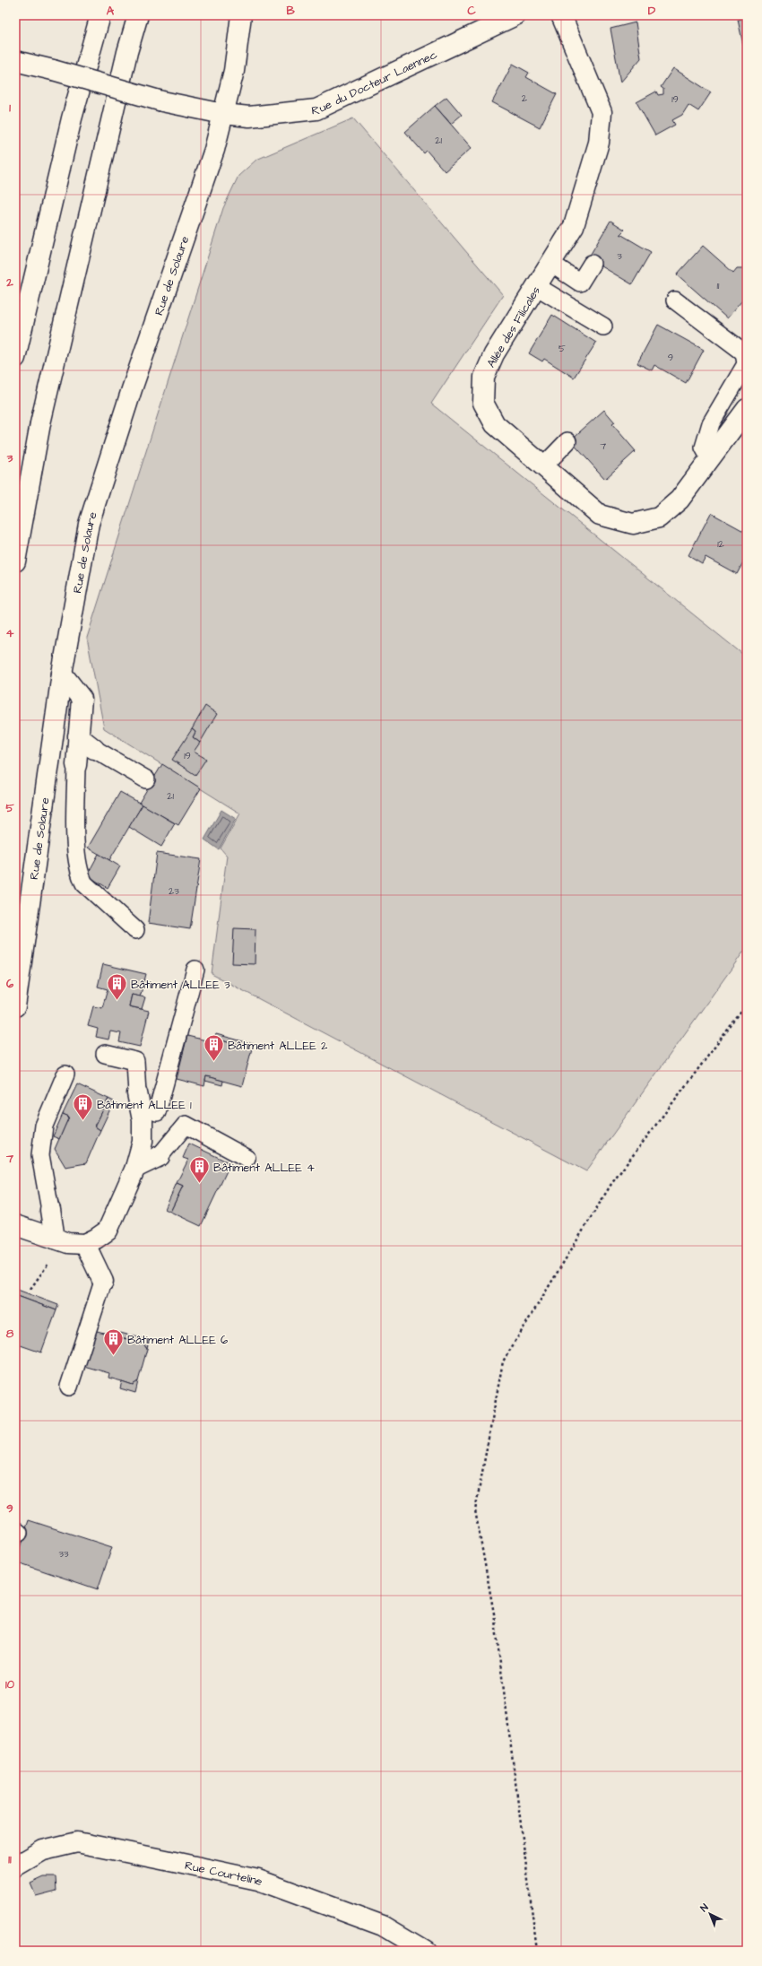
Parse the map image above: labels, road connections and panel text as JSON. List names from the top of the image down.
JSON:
{
  "streets": {
    "main road": [
      "Rue du Docteur Laennec",
      "Rue de Solaure",
      "Allée des Filicales",
      "Rue Courteline"
    ]
  },
  "crossings": [
    ["Rue du Docteur Laennec", "Rue de Solaure"]
  ],
  "places": {
    "building": [
      "Bâtiment ALLEE 3",
      "Bâtiment ALLEE 2",
      "Bâtiment ALLEE 1",
      "Bâtiment ALLEE 4",
      "Bâtiment ALLEE 6"
    ]
  },
  "house_numbers": [
    "2",
    "19",
    "21",
    "3",
    "11",
    "5",
    "9",
    "7",
    "12",
    "19",
    "21",
    "23",
    "33"
  ],
  "north": "top left",
  "grid": {
    "columns": [
      "A",
      "B",
      "C",
      "D"
    ],
    "rows": [
      "1",
      "2",
      "3",
      "4",
      "5",
      "6",
      "7",
      "8",
      "9",
      "10",
      "11"
    ]
  }
}
